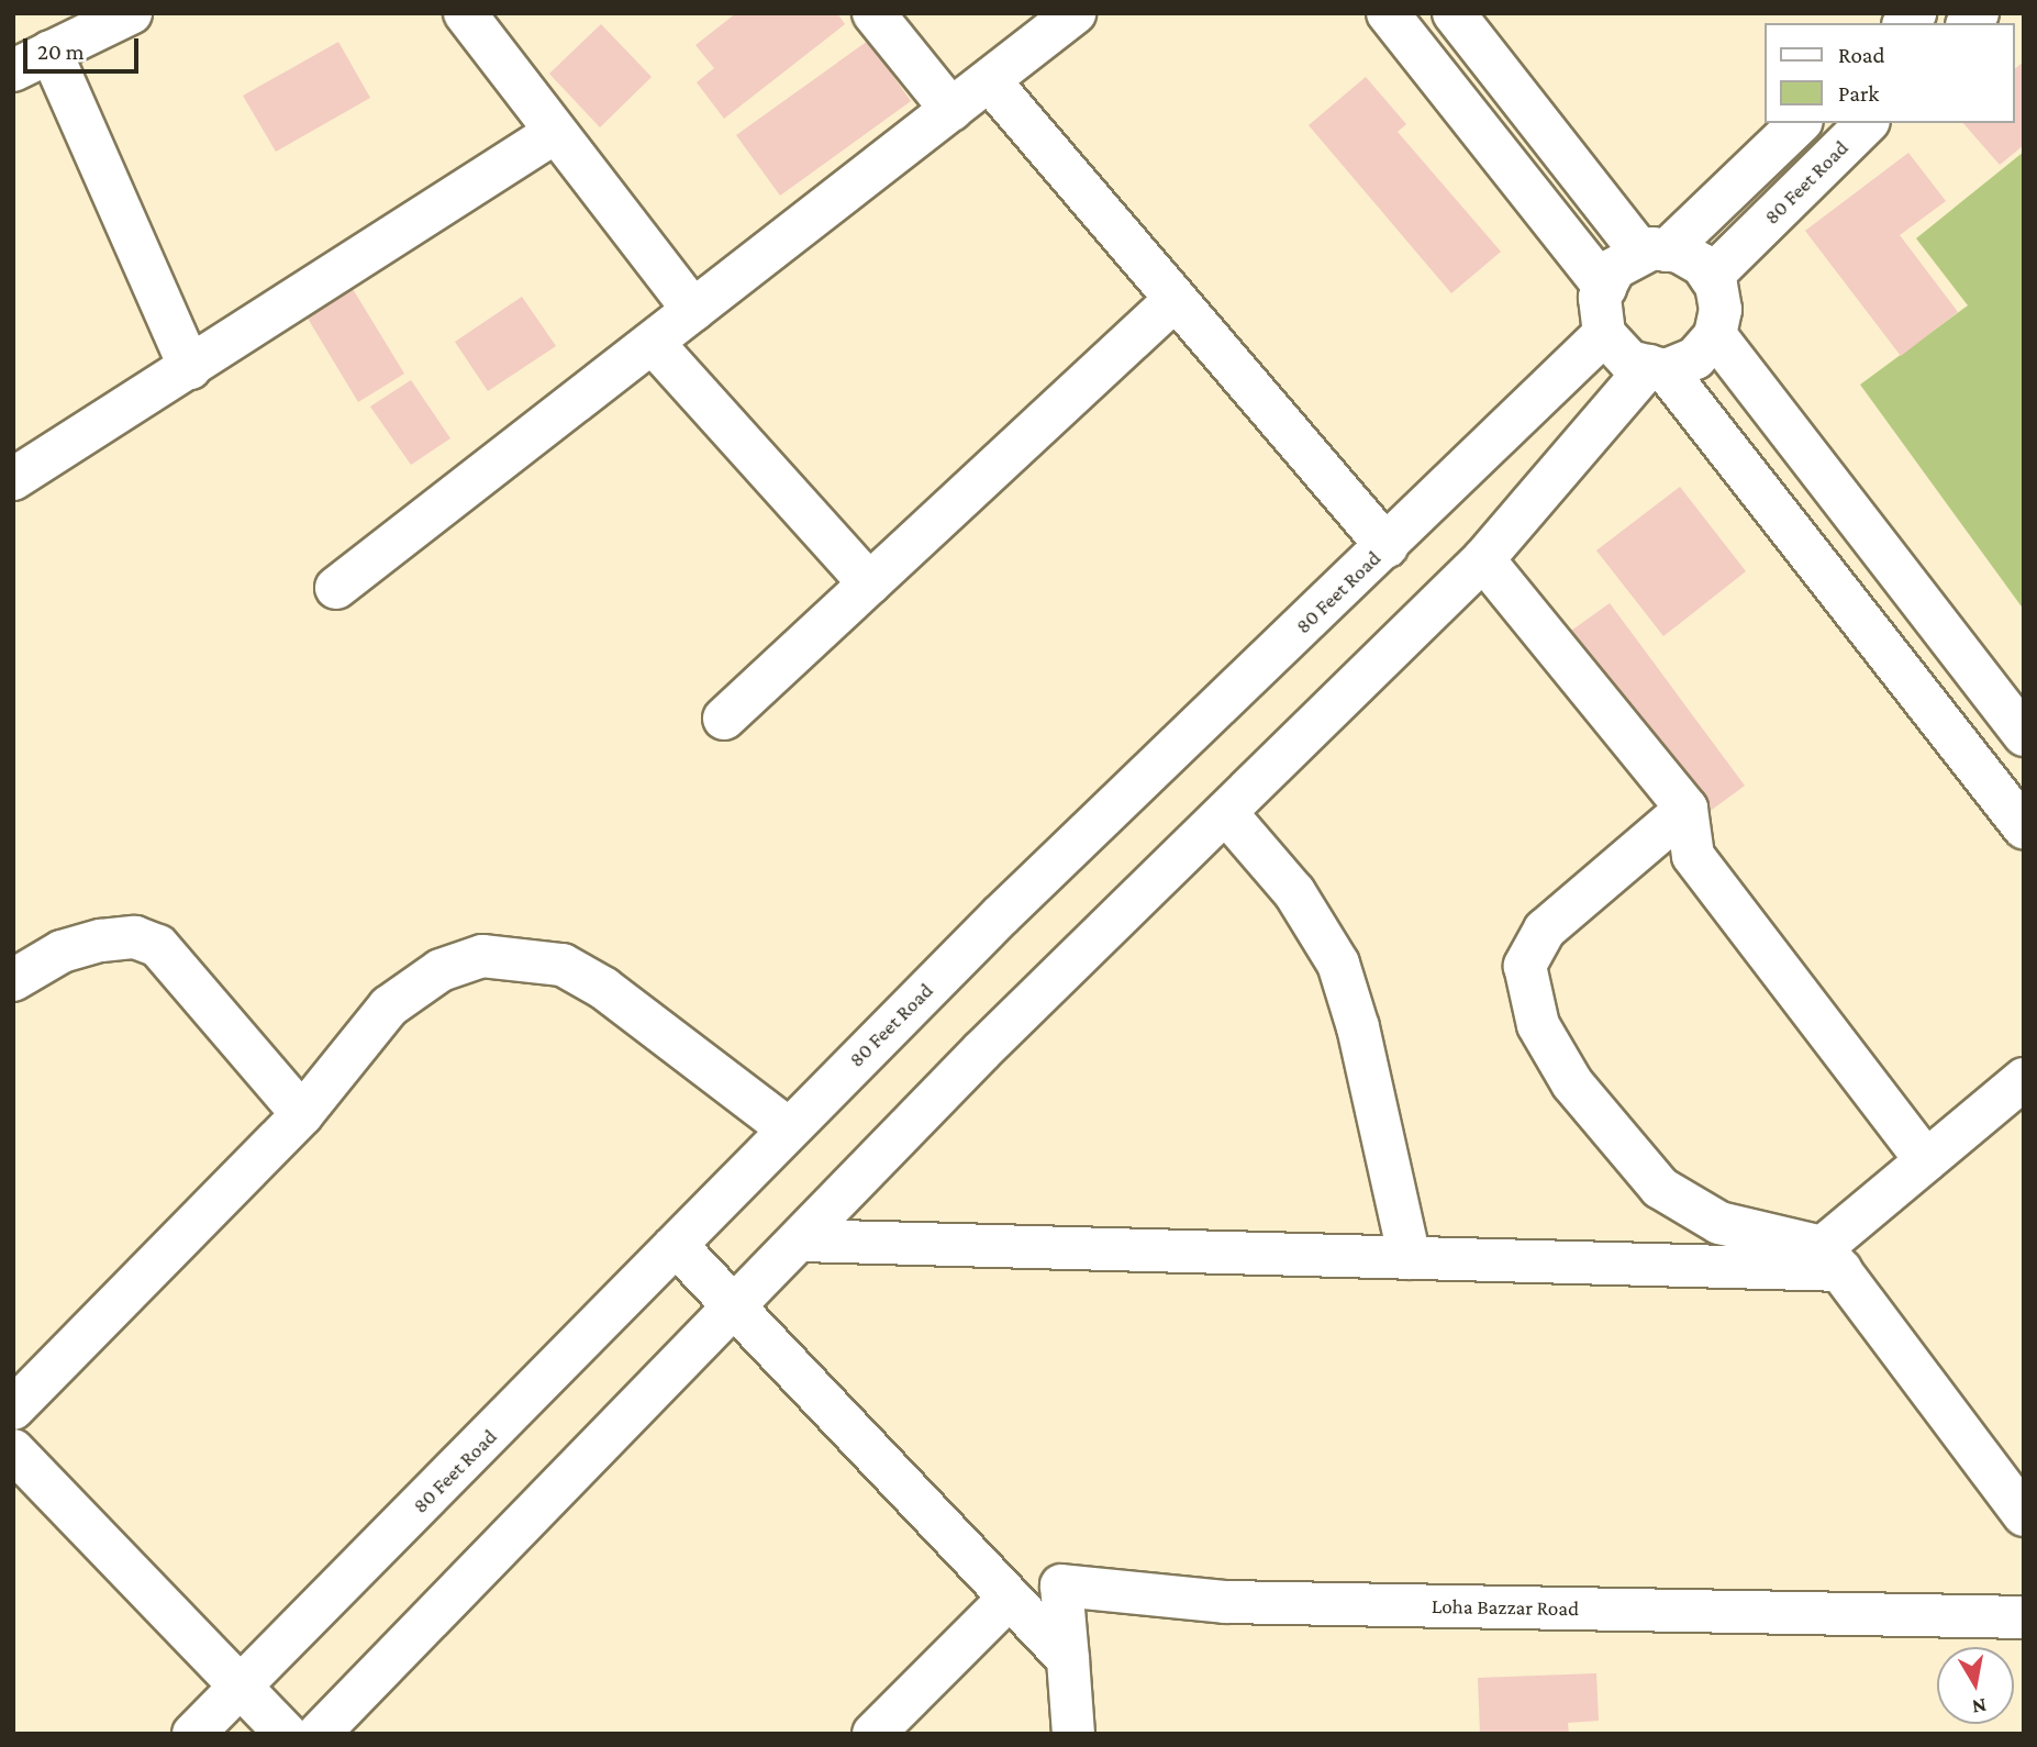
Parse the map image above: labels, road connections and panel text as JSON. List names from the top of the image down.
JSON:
{
  "streets": {
    "street": ["80 Feet Road", "Loha Bazzar Road"]
  },
  "legend": ["Road", "Park"],
  "scale_bar": "20 m",
  "north": "bottom"
}
